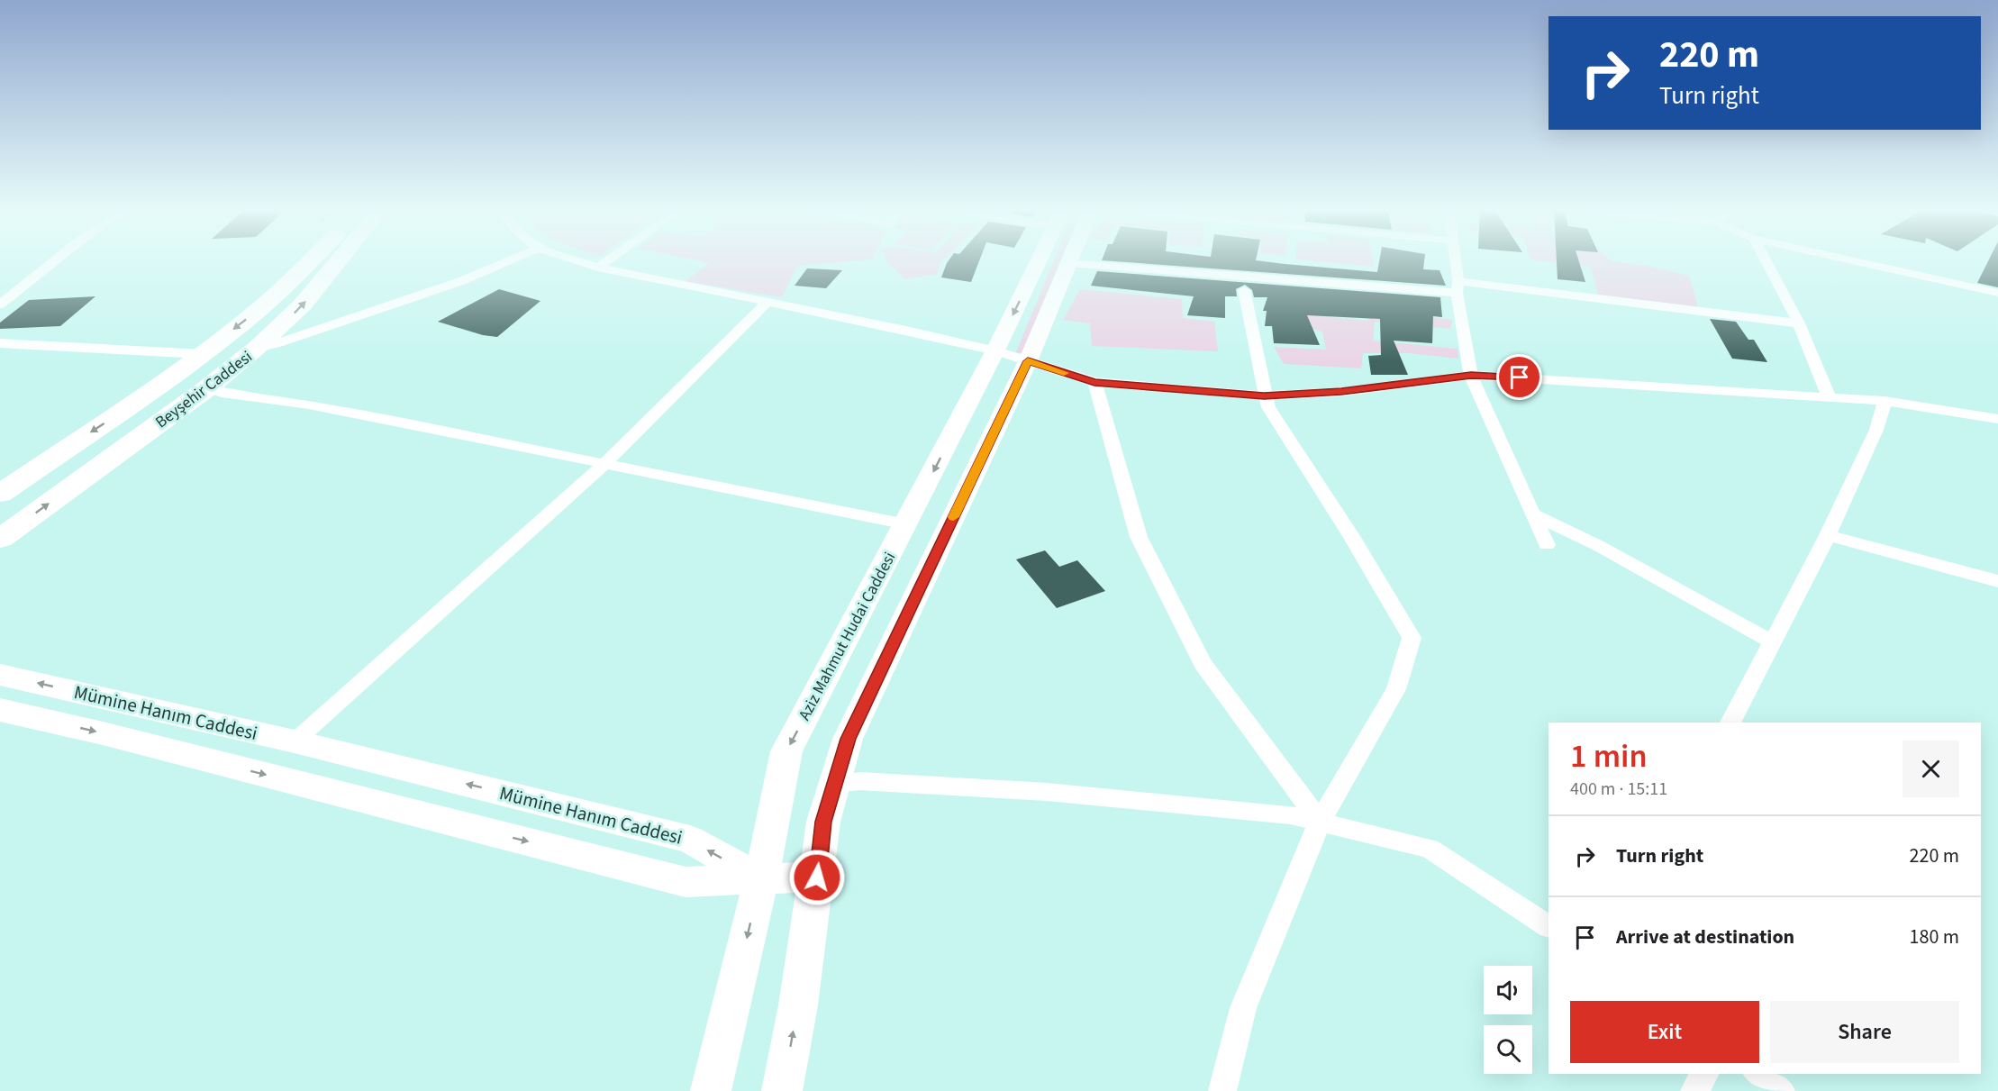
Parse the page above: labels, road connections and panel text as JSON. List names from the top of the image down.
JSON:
{
  "streets": {
    "highway": ["Beyşehir Caddesi"],
    "street": ["Aziz Mahmut Hudai Caddesi", "Mümine Hanım Caddesi"]
  },
  "crossings": [
    ["Aziz Mahmut Hudai Caddesi", "Mümine Hanım Caddesi"]
  ],
  "page": {
    "turn": ["220 m", "Turn right"],
    "heading": ["1 min", "400 m · 15:11"],
    "list": [
      {
        "name": "Turn right",
        "value": "220 m"
      },
      {
        "name": "Arrive at destination",
        "value": "180 m"
      }
    ],
    "buttons": ["Exit", "Share"]
  }
}
